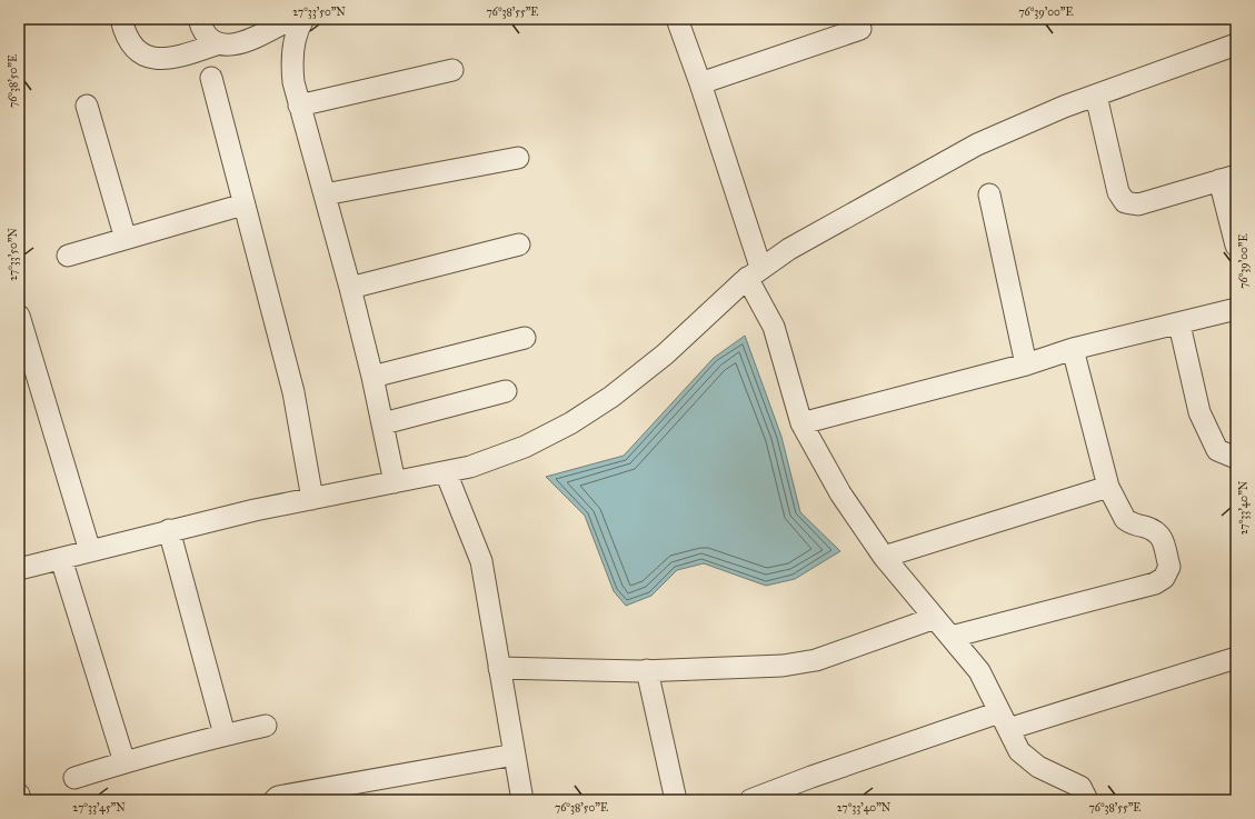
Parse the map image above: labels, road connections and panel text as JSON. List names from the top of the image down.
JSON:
{
  "coordinates": [
    "27°33'50\"N",
    "76°38'55\"E",
    "76°39'00\"E",
    "76°38'50\"E",
    "27°33'40\"N",
    "27°33'45\"N"
  ]
}
